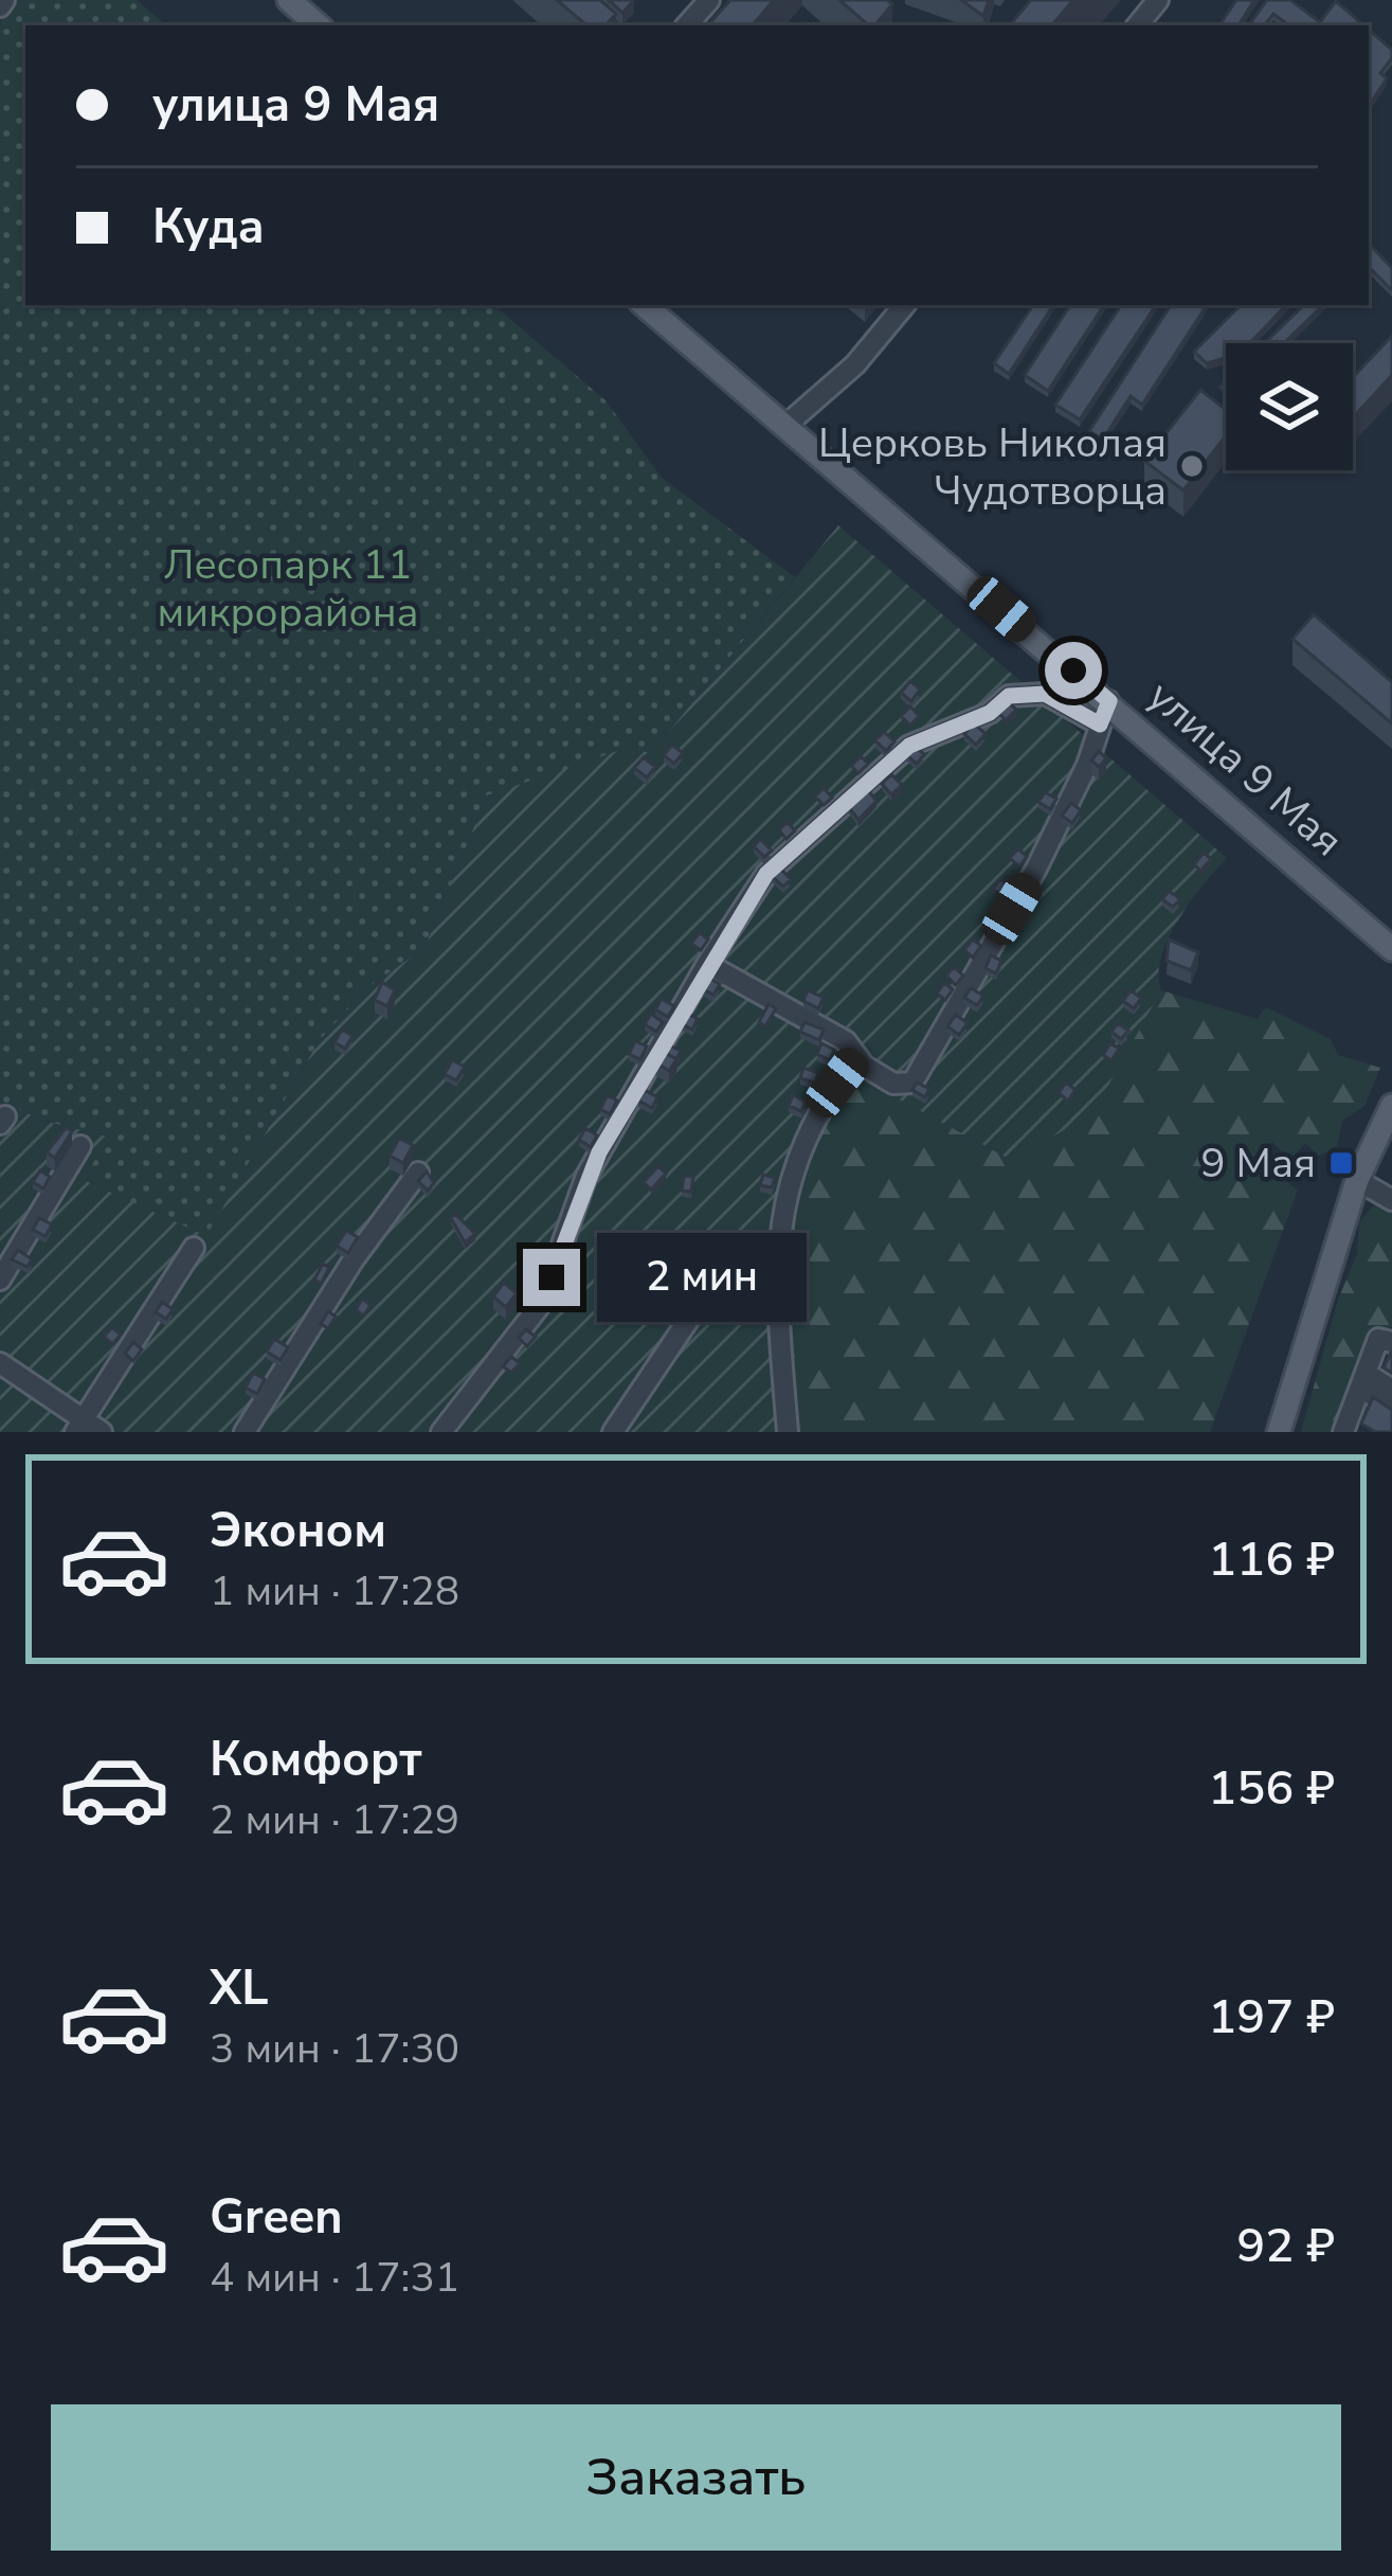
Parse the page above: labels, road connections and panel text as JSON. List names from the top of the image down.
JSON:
{
  "streets": {
    "main road": ["улица 9 Мая"]
  },
  "parks": ["Лесопарк 11 микрорайона"],
  "places": {
    "other": ["Церковь Николая Чудотворца"],
    "transit": ["9 Мая"]
  },
  "page": {
    "banner": ["улица 9 Мая", "Куда"],
    "bubble": "2 мин",
    "list": [
      {
        "name": "Эконом",
        "note": "1 мин · 17:28",
        "value": "116 ₽"
      },
      {
        "name": "Комфорт",
        "note": "2 мин · 17:29",
        "value": "156 ₽"
      },
      {
        "name": "XL",
        "note": "3 мин · 17:30",
        "value": "197 ₽"
      },
      {
        "name": "Green",
        "note": "4 мин · 17:31",
        "value": "92 ₽"
      }
    ],
    "buttons": "Заказать"
  }
}
